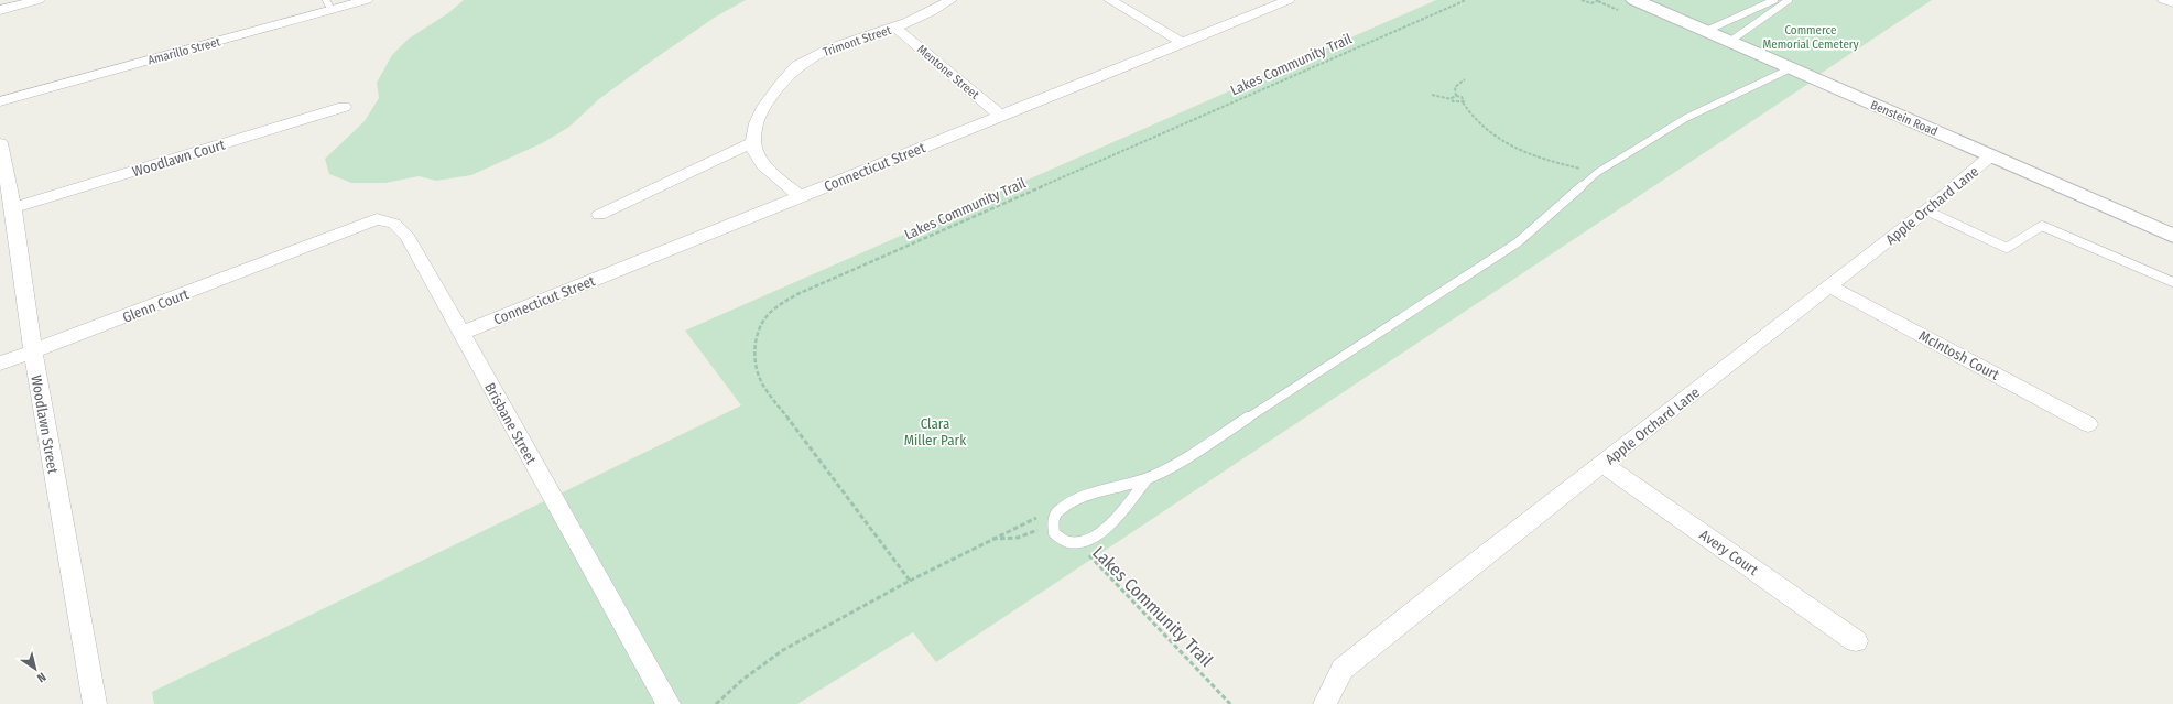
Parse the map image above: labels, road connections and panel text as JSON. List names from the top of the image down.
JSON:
{
  "streets": {
    "street": [
      "Trimont Street",
      "Amarillo Street",
      "Mentone Street",
      "Benstein Road",
      "Woodlawn Court",
      "Connecticut Street",
      "Apple Orchard Lane",
      "Glenn Court",
      "McIntosh Court",
      "Brisbane Street",
      "Woodlawn Street",
      "Avery Court"
    ],
    "path": ["Lakes Community Trail"]
  },
  "crossings": [
    ["Trimont Street", "Mentone Street"],
    ["Mentone Street", "Connecticut Street"],
    ["Benstein Road", "Apple Orchard Lane"],
    ["Woodlawn Court", "Woodlawn Street"],
    ["Connecticut Street", "Brisbane Street"],
    ["Apple Orchard Lane", "McIntosh Court"],
    ["Apple Orchard Lane", "Avery Court"],
    ["Glenn Court", "Brisbane Street"],
    ["Glenn Court", "Woodlawn Street"]
  ],
  "parks": ["Commerce Memorial Cemetery", "Clara Miller Park"],
  "north": "bottom right"
}
